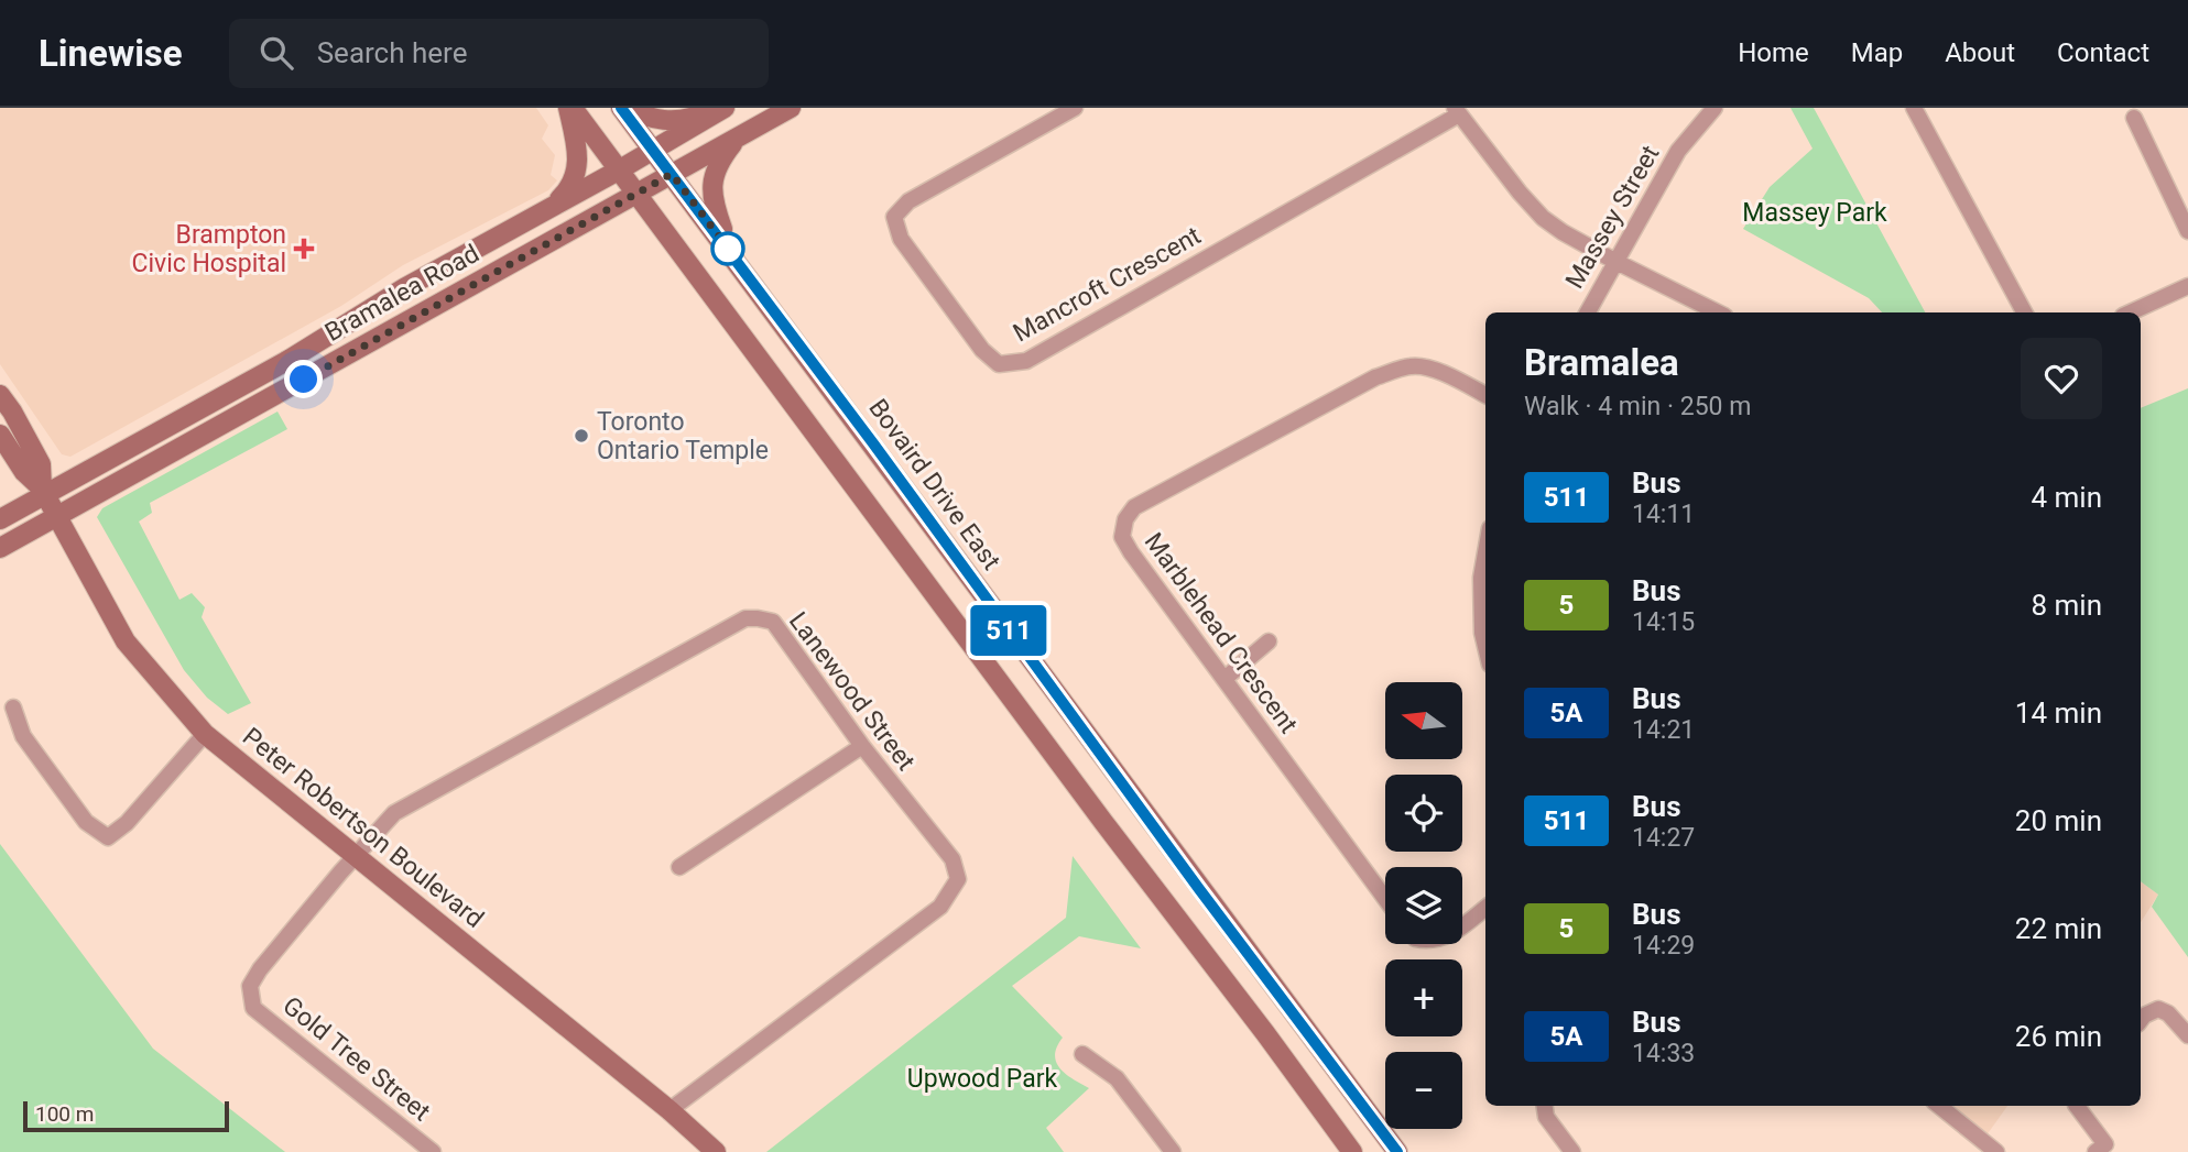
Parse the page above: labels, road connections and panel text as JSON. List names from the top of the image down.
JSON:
{
  "streets": {
    "main road": ["Bramalea Road", "Bovaird Drive East", "Peter Robertson Boulevard"],
    "street": [
      "Massey Street",
      "Mancroft Crescent",
      "Marblehead Crescent",
      "Lanewood Street",
      "Gold Tree Street"
    ]
  },
  "crossings": [
    ["Massey Street", "Mancroft Crescent"],
    ["Bramalea Road", "Bovaird Drive East"],
    ["Bramalea Road", "Peter Robertson Boulevard"],
    ["Lanewood Street", "Peter Robertson Boulevard"],
    ["Lanewood Street", "Gold Tree Street"],
    ["Peter Robertson Boulevard", "Gold Tree Street"]
  ],
  "parks": ["Massey Park", "Upwood Park"],
  "places": {
    "health": ["Brampton Civic Hospital"],
    "other": ["Toronto Ontario Temple"]
  },
  "lines": ["bus line 511"],
  "scale_bar": "100 m",
  "north": "left",
  "page": {
    "header": "Linewise",
    "search": "Search here",
    "nav": [
      "Home",
      "Map",
      "About",
      "Contact"
    ],
    "on_map": "511",
    "heading": ["Bramalea", "Walk · 4 min · 250 m"],
    "list": [
      {
        "mark": "511",
        "name": "Bus",
        "note": "14:11",
        "value": "4 min"
      },
      {
        "mark": "5",
        "name": "Bus",
        "note": "14:15",
        "value": "8 min"
      },
      {
        "mark": "5A",
        "name": "Bus",
        "note": "14:21",
        "value": "14 min"
      },
      {
        "mark": "511",
        "name": "Bus",
        "note": "14:27",
        "value": "20 min"
      },
      {
        "mark": "5",
        "name": "Bus",
        "note": "14:29",
        "value": "22 min"
      },
      {
        "mark": "5A",
        "name": "Bus",
        "note": "14:33",
        "value": "26 min"
      }
    ],
    "map_buttons": ["+", "−"],
    "scale": "100 m"
  }
}
